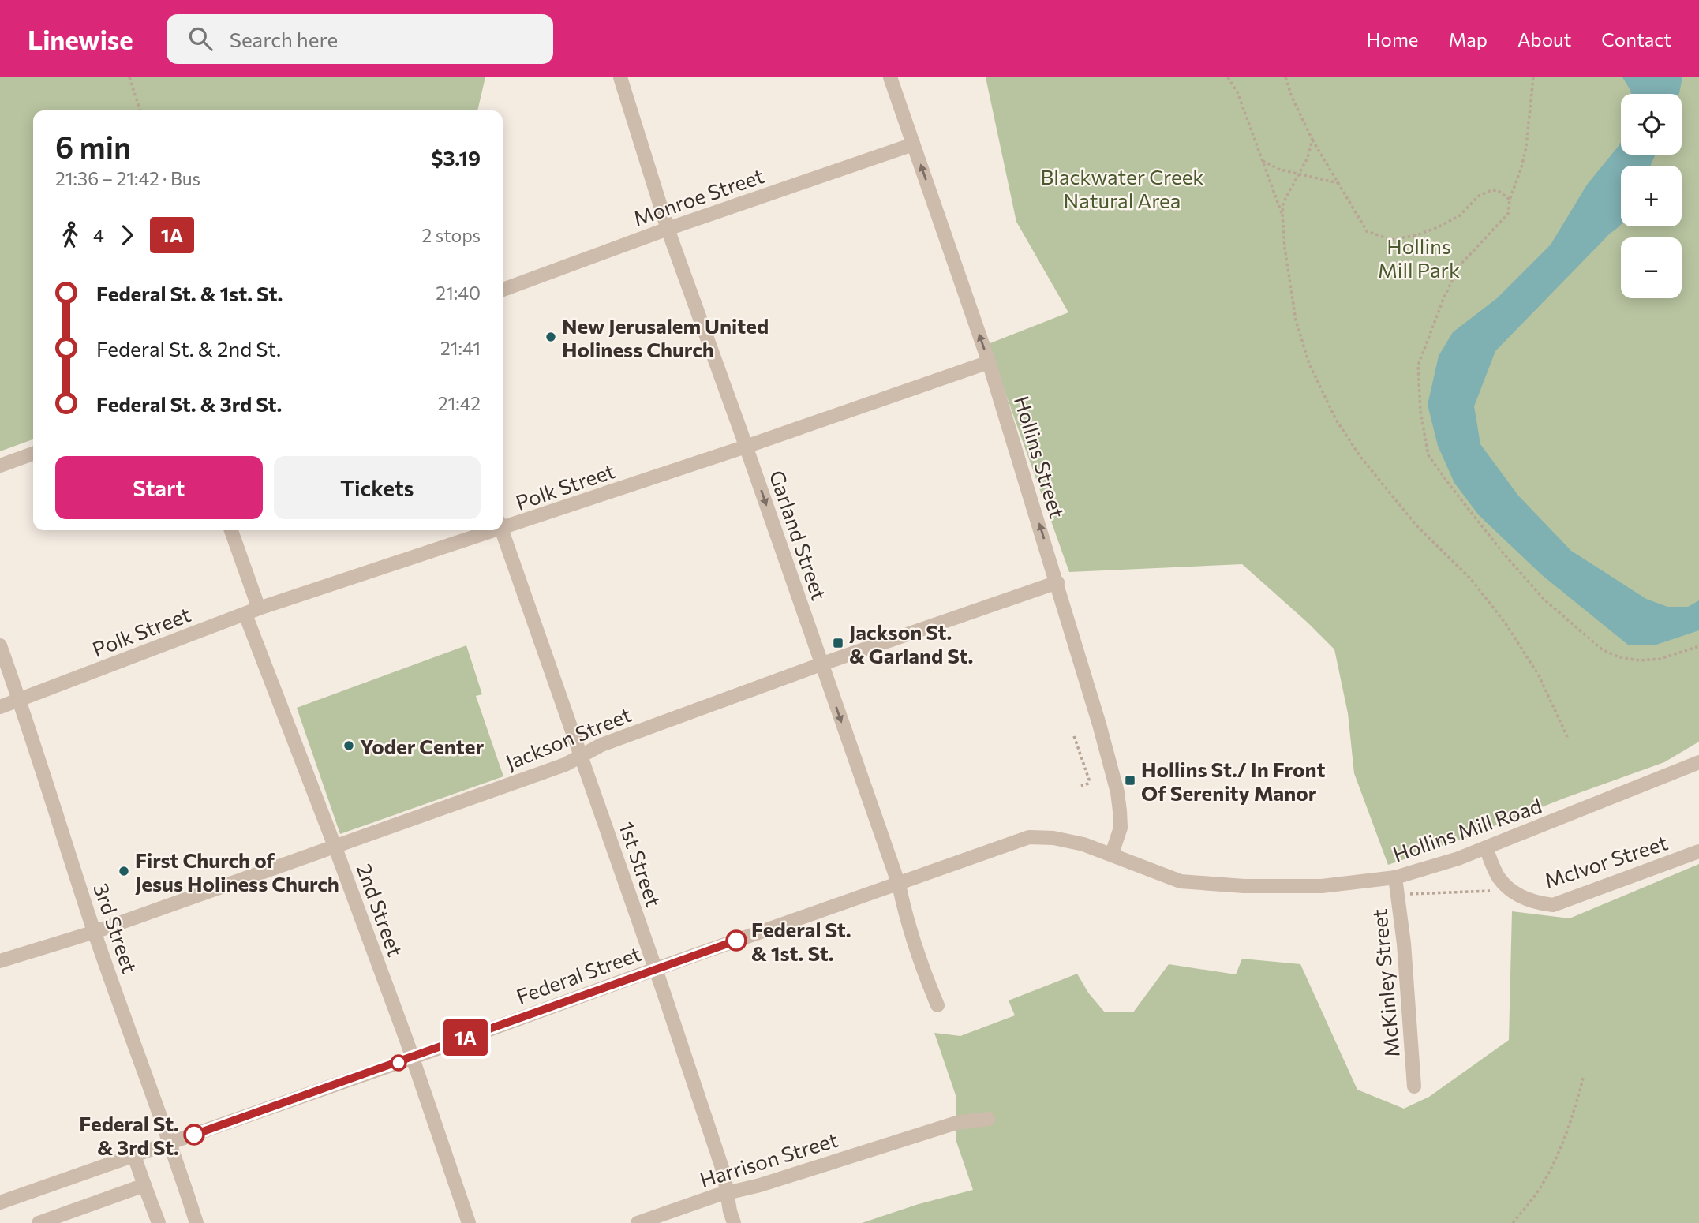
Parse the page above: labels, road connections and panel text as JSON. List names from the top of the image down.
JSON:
{
  "streets": {
    "street": [
      "Monroe Street",
      "Hollins Street",
      "Polk Street",
      "Garland Street",
      "Jackson Street",
      "Hollins Mill Road",
      "McIvor Street",
      "1st Street",
      "2nd Street",
      "3rd Street",
      "Federal Street",
      "McKinley Street",
      "Harrison Street"
    ]
  },
  "crossings": [
    ["Monroe Street", "Hollins Street"],
    ["Monroe Street", "Garland Street"],
    ["Hollins Street", "Polk Street"],
    ["Hollins Street", "Jackson Street"],
    ["Hollins Street", "Hollins Mill Road"],
    ["Hollins Street", "Federal Street"],
    ["Polk Street", "Garland Street"],
    ["Polk Street", "2nd Street"],
    ["Polk Street", "3rd Street"],
    ["Garland Street", "Jackson Street"],
    ["Garland Street", "Federal Street"],
    ["Jackson Street", "1st Street"],
    ["Jackson Street", "2nd Street"],
    ["Jackson Street", "3rd Street"],
    ["Hollins Mill Road", "McIvor Street"],
    ["Hollins Mill Road", "Federal Street"],
    ["Hollins Mill Road", "McKinley Street"],
    ["1st Street", "Federal Street"],
    ["1st Street", "Harrison Street"],
    ["2nd Street", "Federal Street"],
    ["3rd Street", "Federal Street"]
  ],
  "one_way": ["Hollins Street", "Garland Street"],
  "parks": ["Blackwater Creek Natural Area", "Hollins Mill Park"],
  "places": {
    "other": [
      "New Jerusalem United Holiness Church",
      "Yoder Center",
      "First Church of Jesus Holiness Church",
      "Federal St. & 1st. St.",
      "Federal St. & 3rd St."
    ],
    "transit": ["Jackson St. & Garland St.", "Hollins St./ In Front Of Serenity Manor"]
  },
  "lines": ["bus line 1A"],
  "page": {
    "header": "Linewise",
    "search": "Search here",
    "nav": [
      "Home",
      "Map",
      "About",
      "Contact"
    ],
    "on_map": "1A",
    "map_buttons": ["+", "−"],
    "heading": ["6 min", "21:36 – 21:42 · Bus", "$3.19"],
    "legs": ["4", "1A", "2 stops"],
    "list": [
      {
        "name": "Federal St. & 1st. St.",
        "value": "21:40"
      },
      {
        "name": "Federal St. & 2nd St.",
        "value": "21:41"
      },
      {
        "name": "Federal St. & 3rd St.",
        "value": "21:42"
      }
    ],
    "buttons": ["Start", "Tickets"]
  }
}
